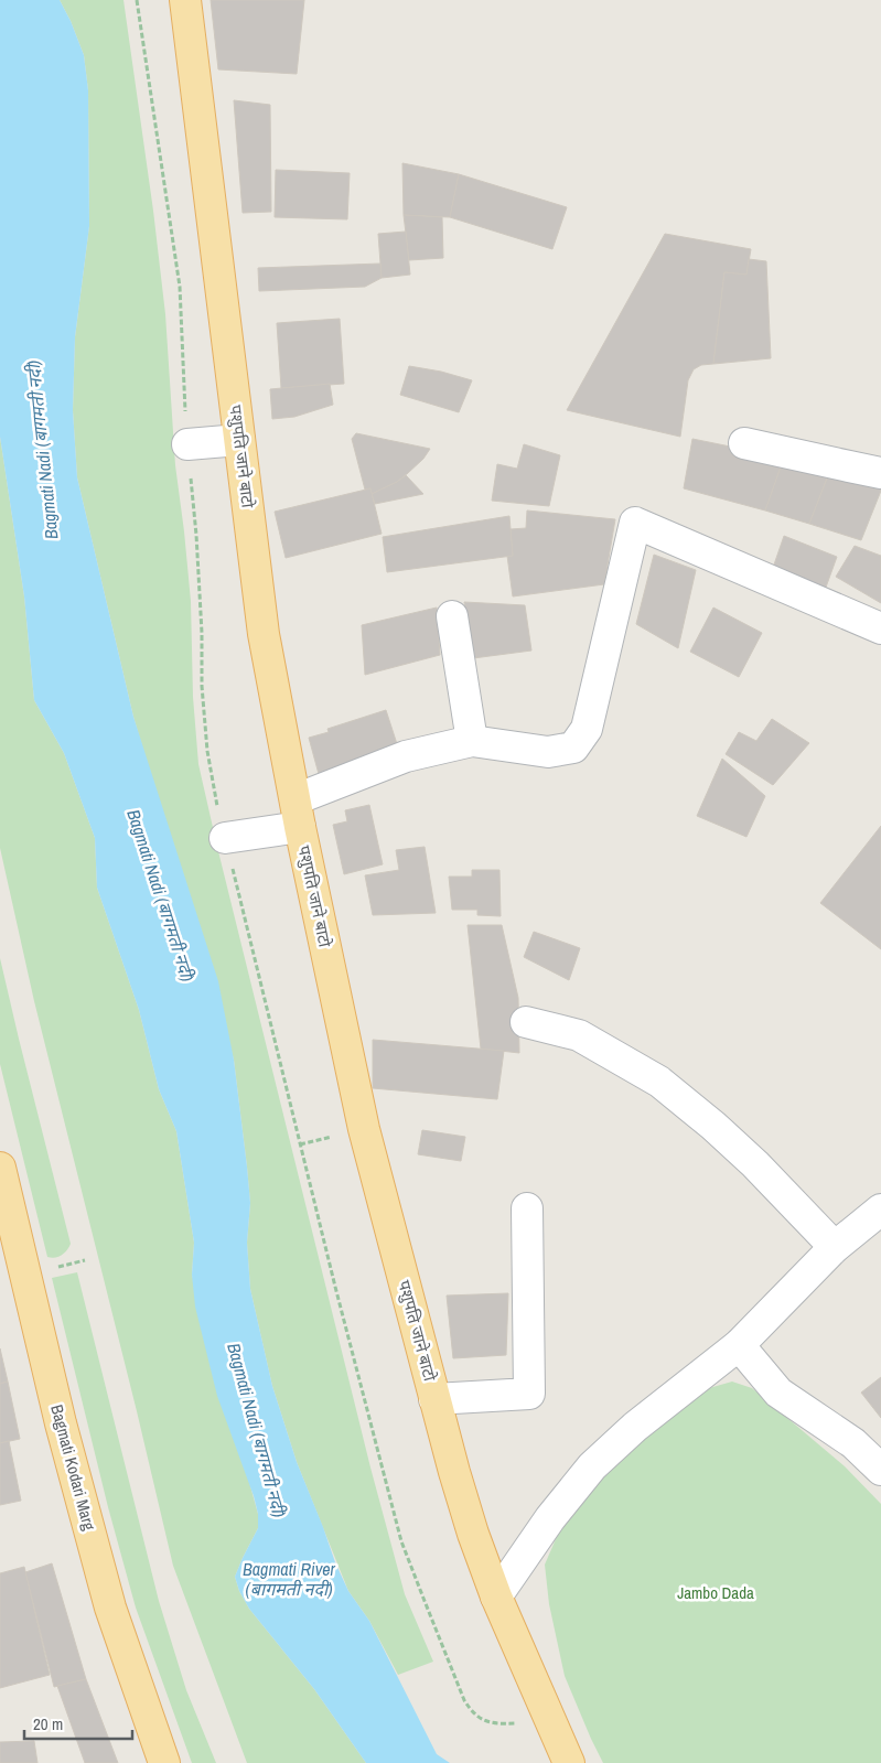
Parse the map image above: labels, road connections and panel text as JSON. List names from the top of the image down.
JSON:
{
  "streets": {
    "main road": ["पशुपति जाने बाटो", "Bagmati Kodari Marg"]
  },
  "water": ["Bagmati Nadi (बागमती नदी)", "Bagmati River (बागमती नदी)"],
  "parks": ["Jambo Dada"],
  "scale_bar": "20 m"
}
